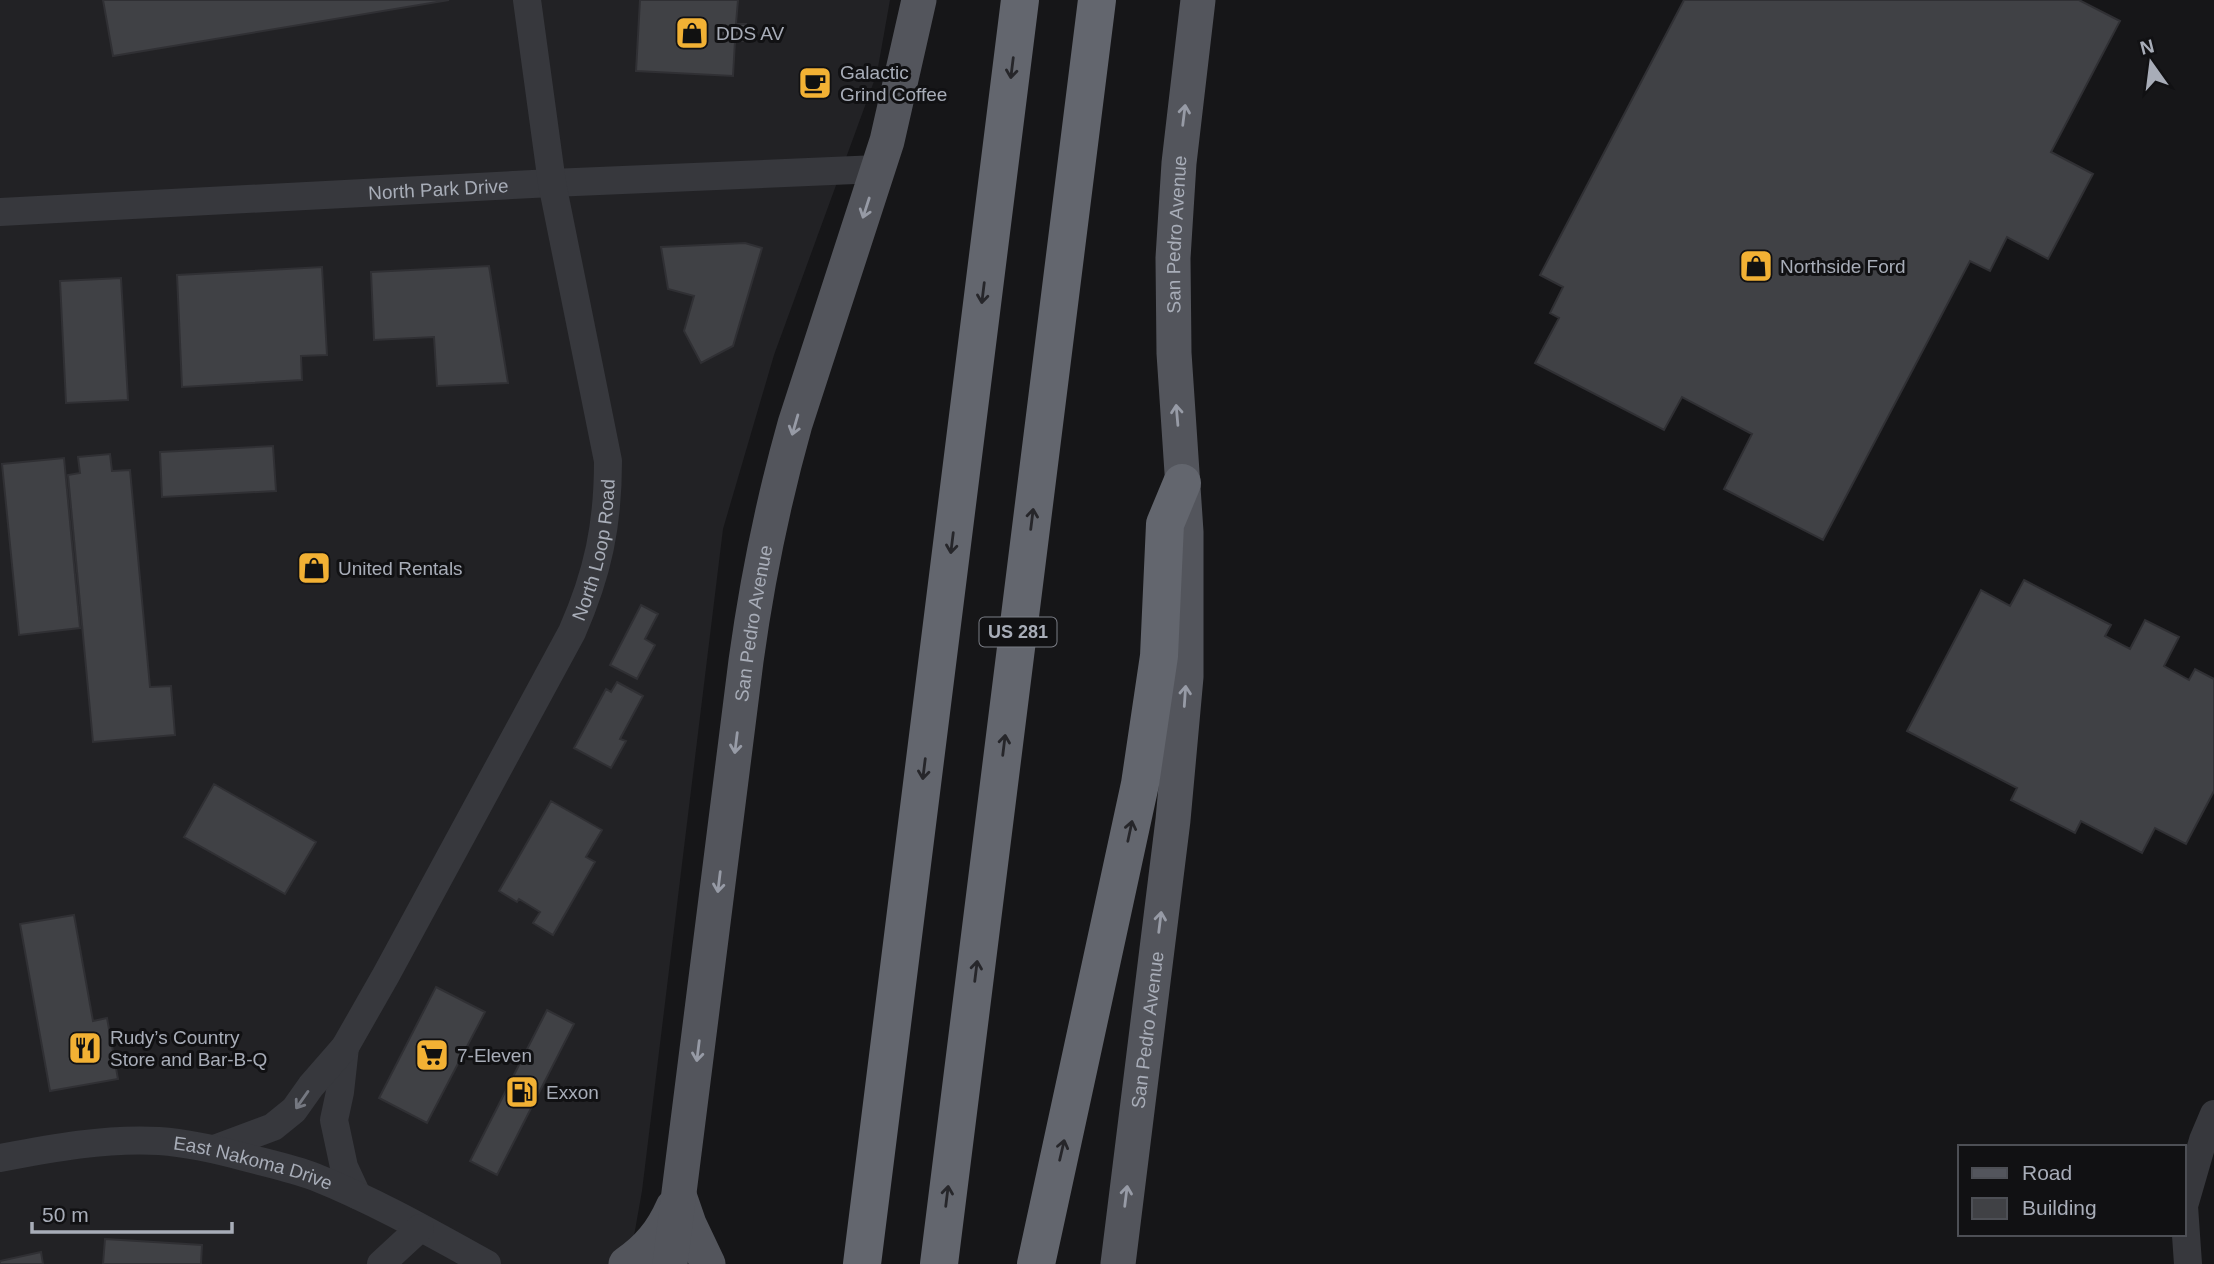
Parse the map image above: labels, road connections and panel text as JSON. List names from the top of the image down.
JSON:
{
  "streets": {
    "highway": ["US 281"],
    "main road": ["San Pedro Avenue"],
    "street": ["North Park Drive", "North Loop Road", "East Nakoma Drive"]
  },
  "crossings": [
    ["North Park Drive", "San Pedro Avenue"],
    ["North Park Drive", "North Loop Road"],
    ["North Loop Road", "East Nakoma Drive"]
  ],
  "places": {
    "shop": ["DDS AV", "Northside Ford", "United Rentals"],
    "cafe": ["Galactic Grind Coffee"],
    "restaurant": ["Rudy’s Country Store and Bar-B-Q"],
    "supermarket": ["7-Eleven"],
    "fuel station": ["Exxon"]
  },
  "legend": ["Road", "Building"],
  "scale_bar": "50 m",
  "north": "top"
}
